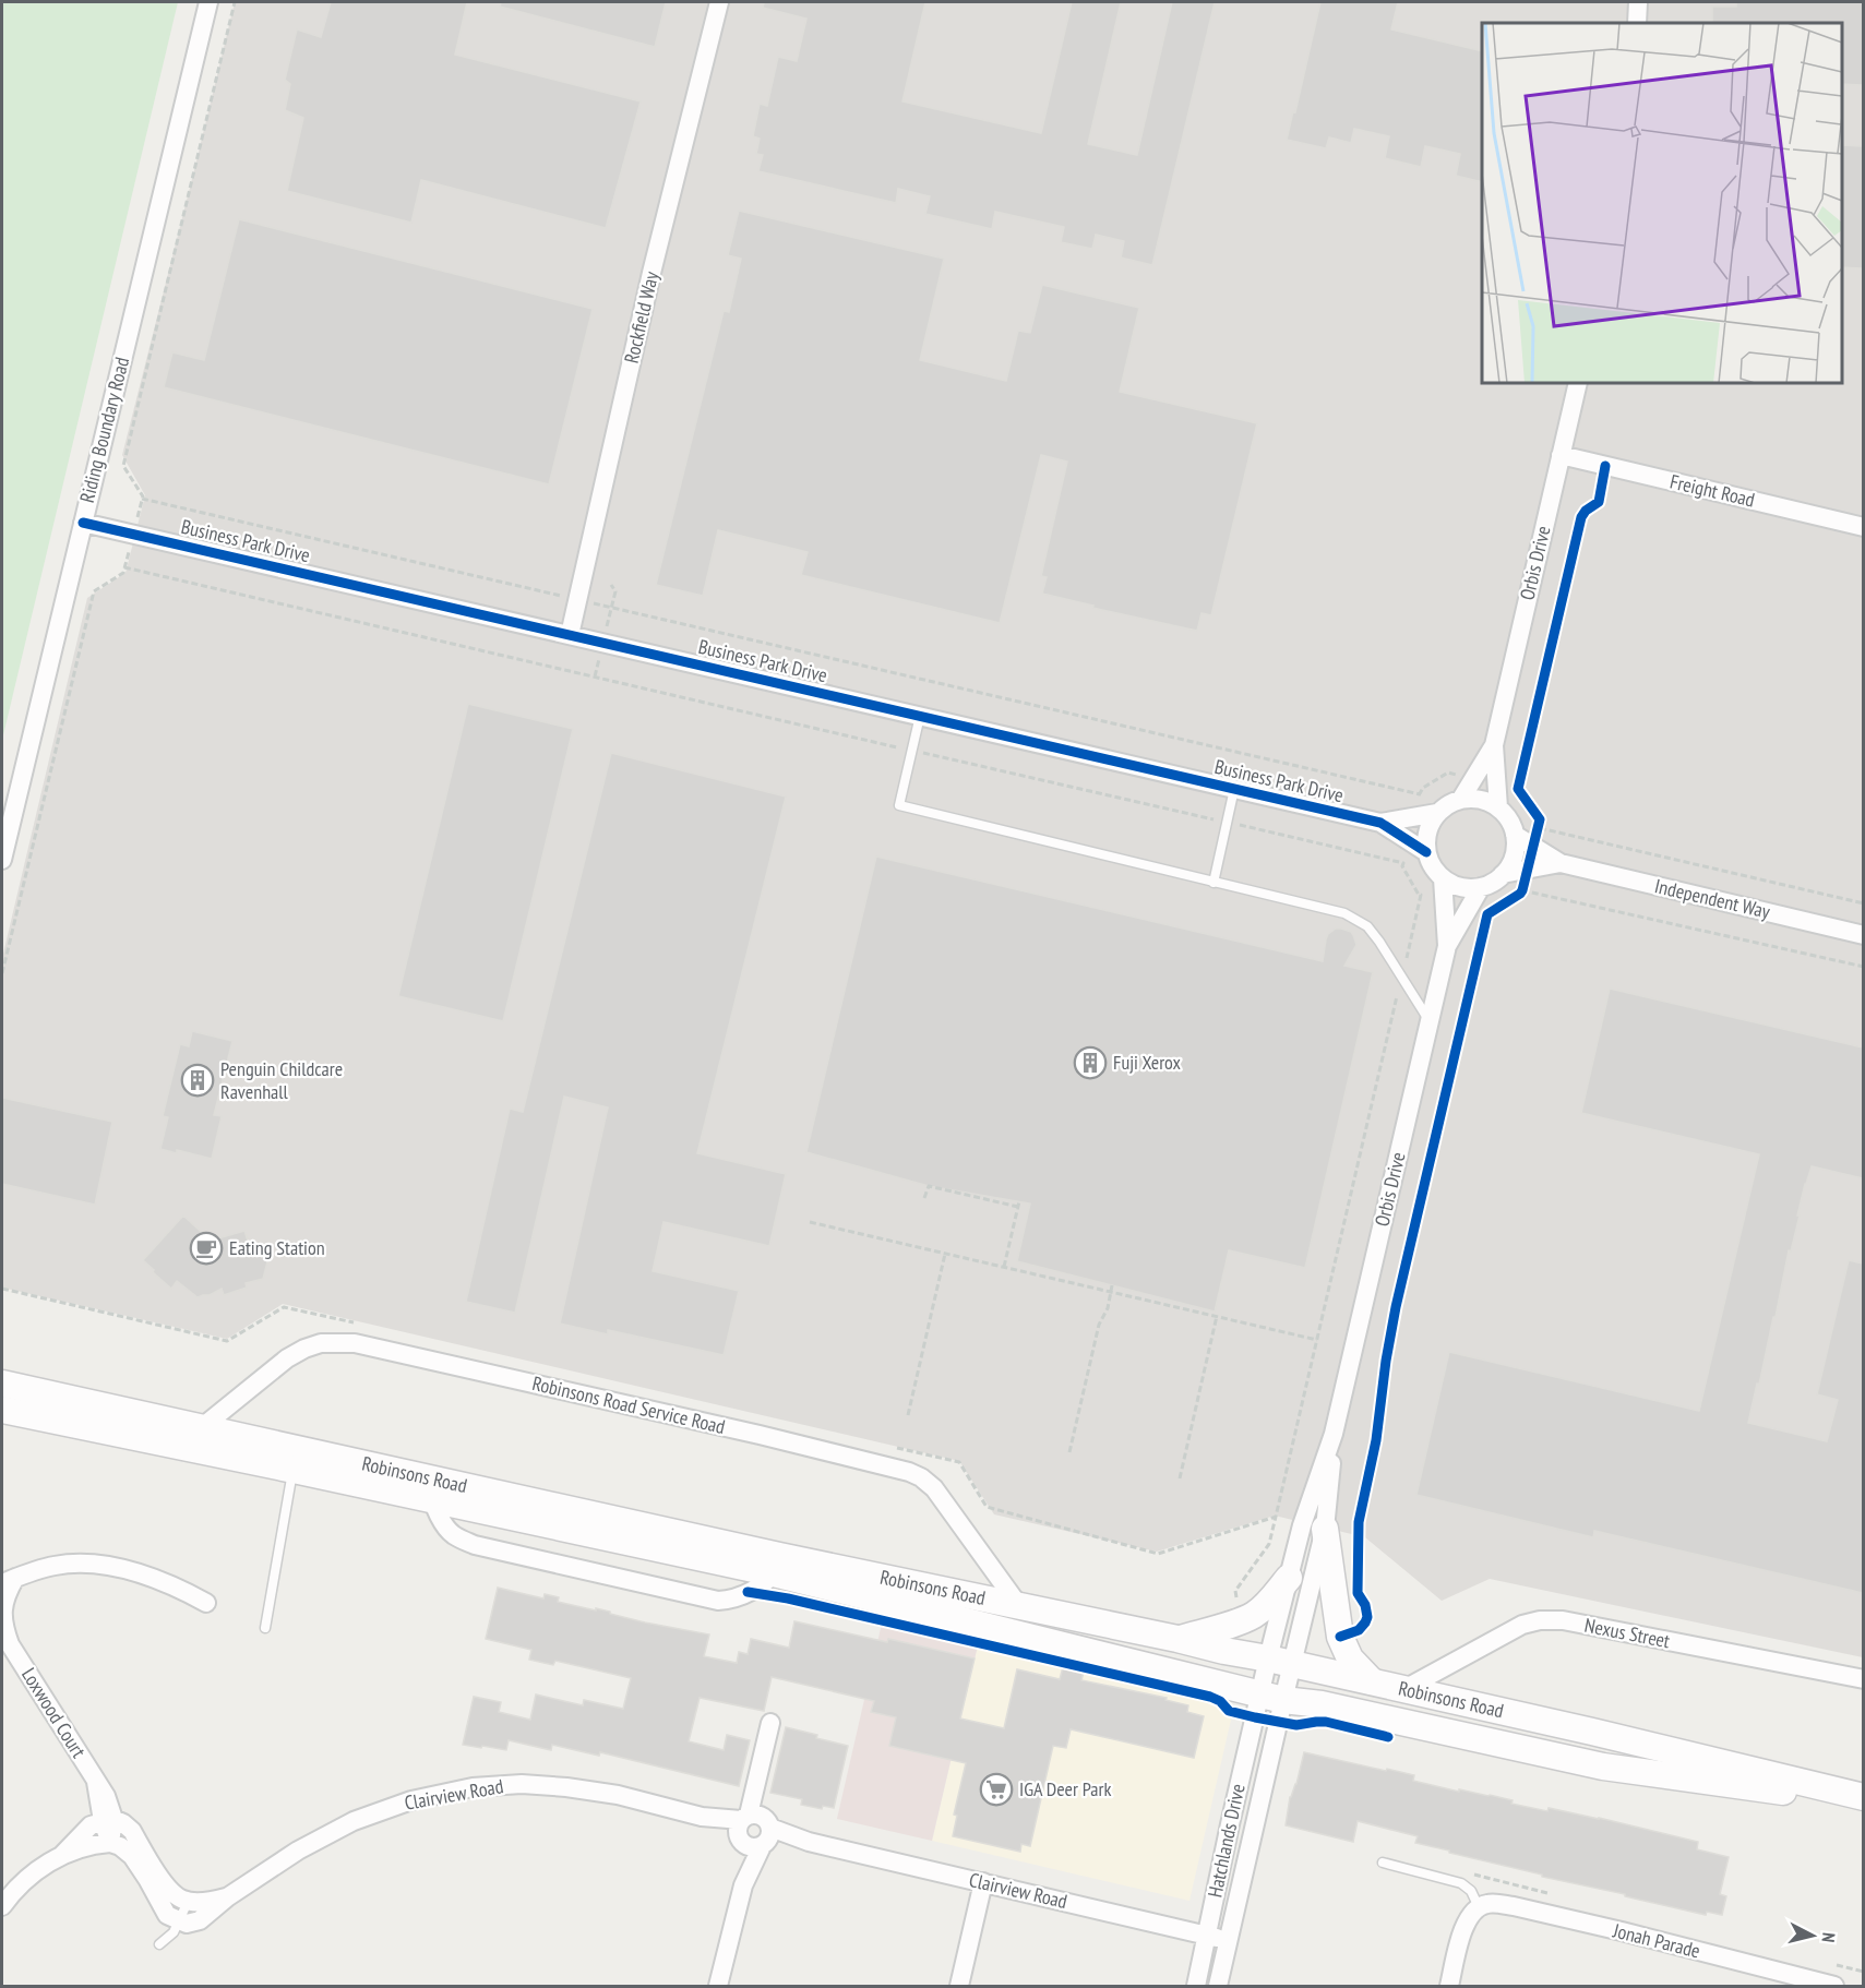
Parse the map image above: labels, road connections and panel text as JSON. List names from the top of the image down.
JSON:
{
  "streets": {
    "main road": ["Robinsons Road"],
    "street": [
      "Rockfield Way",
      "Riding Boundary Road",
      "Freight Road",
      "Business Park Drive",
      "Orbis Drive",
      "Independent Way",
      "Robinsons Road Service Road",
      "Nexus Street",
      "Loxwood Court",
      "Clairview Road",
      "Hatchlands Drive",
      "Jonah Parade"
    ]
  },
  "crossings": [
    ["Rockfield Way", "Business Park Drive"],
    ["Riding Boundary Road", "Business Park Drive"],
    ["Freight Road", "Orbis Drive"],
    ["Business Park Drive", "Orbis Drive"],
    ["Business Park Drive", "Independent Way"],
    ["Orbis Drive", "Independent Way"],
    ["Orbis Drive", "Robinsons Road"],
    ["Robinsons Road Service Road", "Robinsons Road"],
    ["Robinsons Road", "Nexus Street"],
    ["Robinsons Road", "Hatchlands Drive"],
    ["Loxwood Court", "Clairview Road"],
    ["Clairview Road", "Hatchlands Drive"]
  ],
  "places": {
    "building": ["Fuji Xerox", "Penguin Childcare Ravenhall"],
    "cafe": ["Eating Station"],
    "supermarket": ["IGA Deer Park"]
  },
  "north": "right"
}
